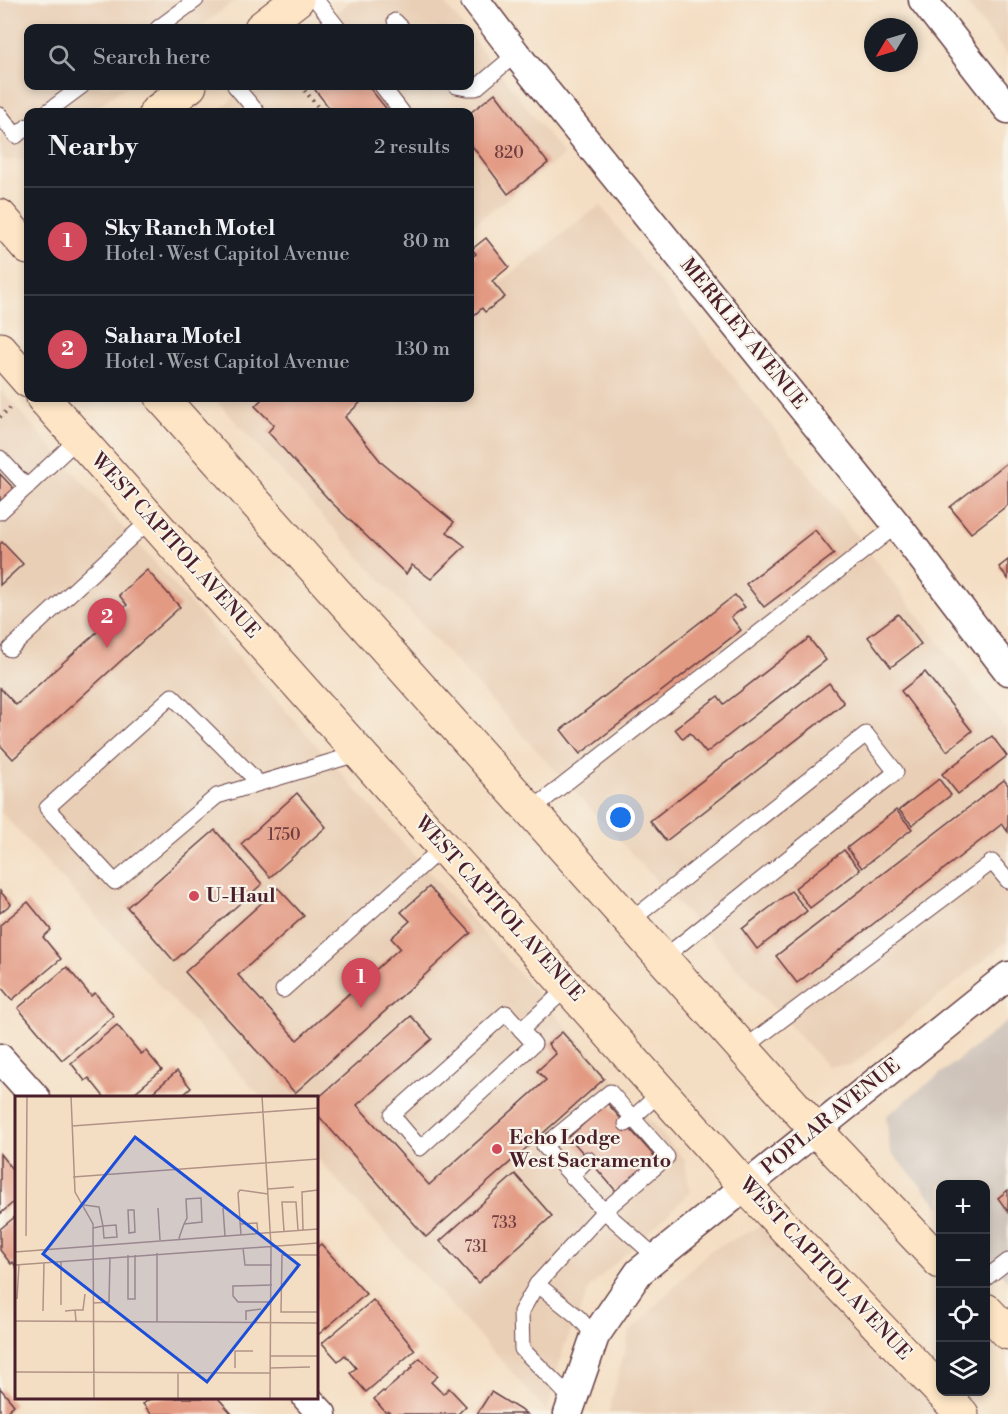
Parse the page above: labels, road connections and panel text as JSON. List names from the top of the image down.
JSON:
{
  "streets": {
    "main road": ["WEST CAPITOL AVENUE"],
    "street": ["MERKLEY AVENUE", "POPLAR AVENUE"]
  },
  "crossings": [
    ["WEST CAPITOL AVENUE", "POPLAR AVENUE"]
  ],
  "places": ["U-Haul", "Echo Lodge West Sacramento"],
  "house_numbers": [
    "820",
    "1750",
    "733",
    "731"
  ],
  "north": "bottom left",
  "page": {
    "search": "Search here",
    "heading": ["Nearby", "2 results"],
    "list": [
      {
        "mark": "1",
        "name": "Sky Ranch Motel",
        "note": "Hotel · West Capitol Avenue",
        "value": "80 m"
      },
      {
        "mark": "2",
        "name": "Sahara Motel",
        "note": "Hotel · West Capitol Avenue",
        "value": "130 m"
      }
    ],
    "pins": ["2", "1"],
    "map_buttons": ["+", "−"]
  }
}
